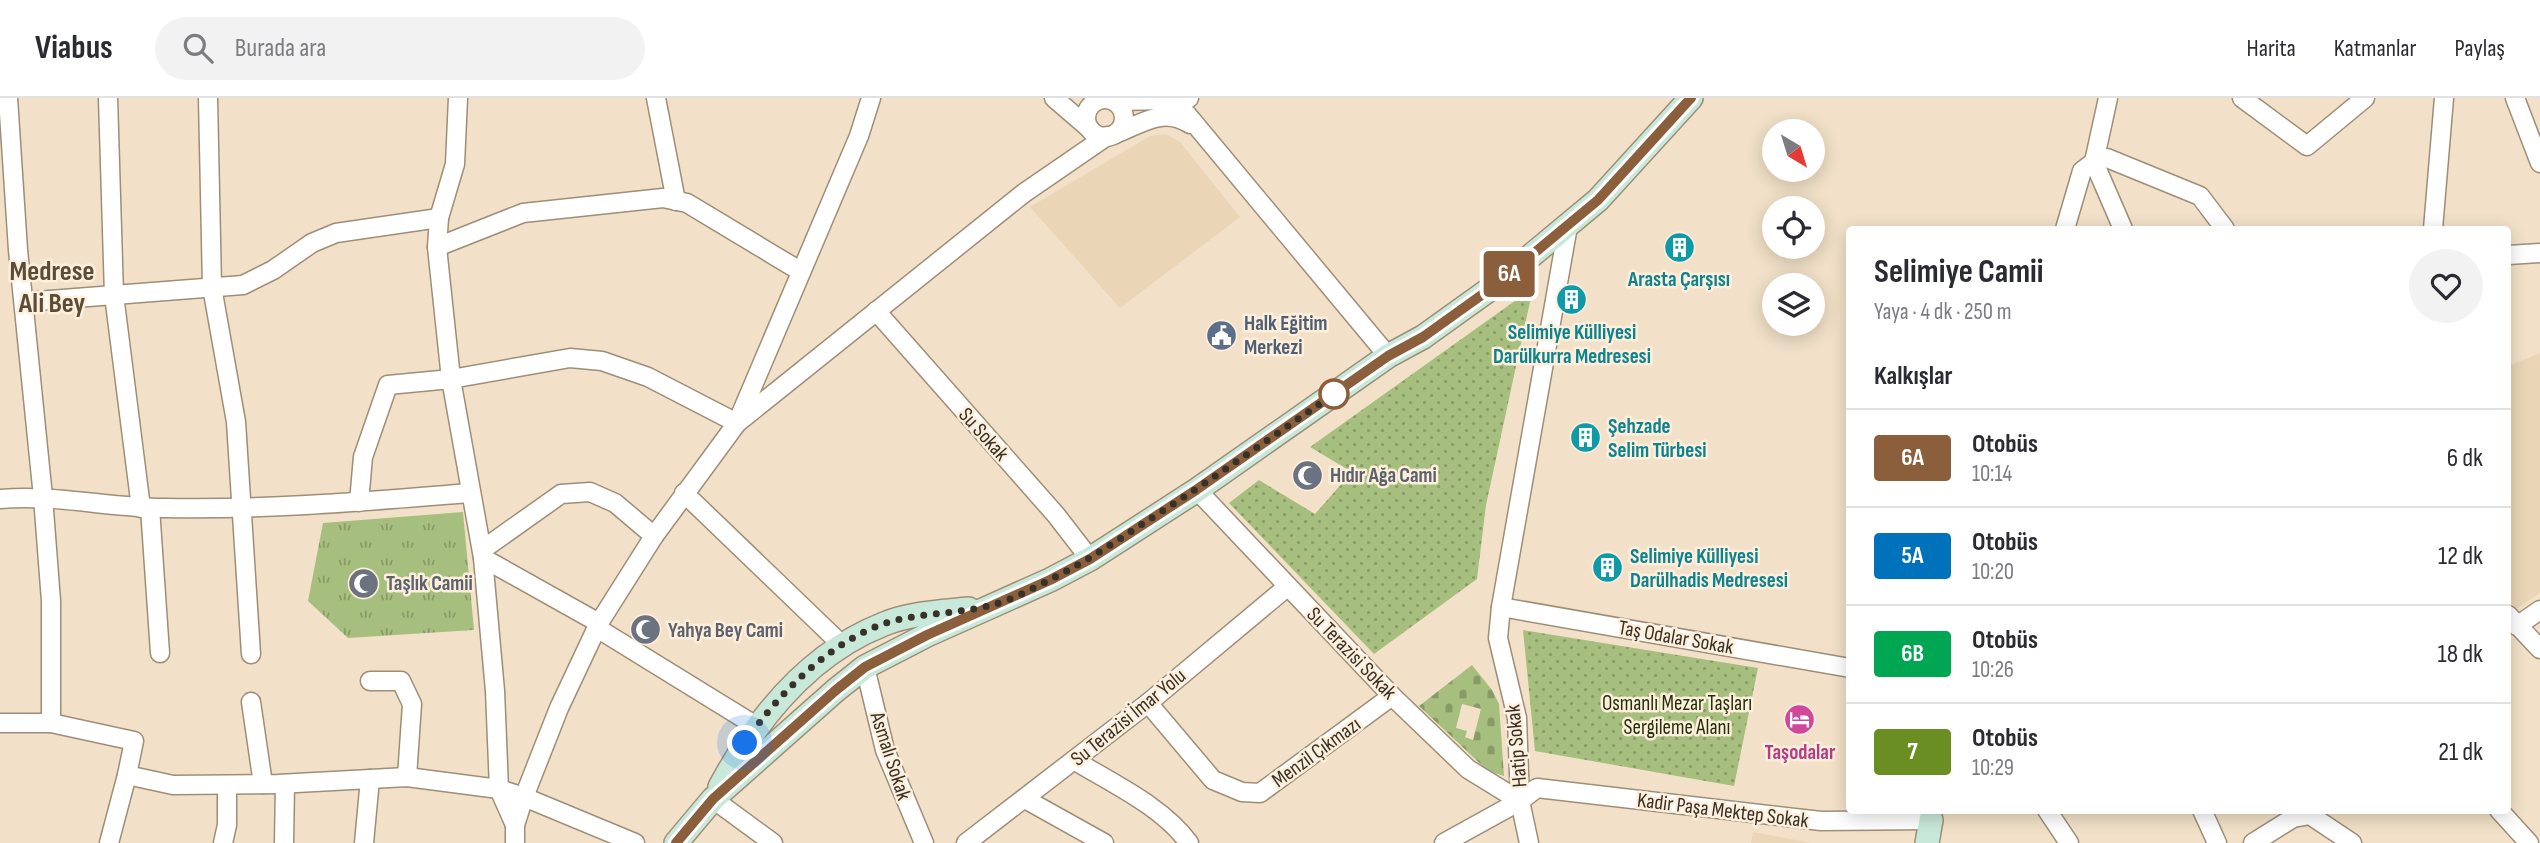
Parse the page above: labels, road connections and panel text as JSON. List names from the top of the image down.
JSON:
{
  "streets": {
    "street": [
      "Su Sokak",
      "Taş Odalar Sokak",
      "Su Terazisi Sokak",
      "Su Terazisi İmar Yolu",
      "Hatip Sokak",
      "Menzil Çıkmazı",
      "Asmalı Sokak",
      "Kadir Paşa Mektep Sokak"
    ]
  },
  "crossings": [
    ["Taş Odalar Sokak", "Hatip Sokak"],
    ["Su Terazisi Sokak", "Su Terazisi İmar Yolu"],
    ["Su Terazisi Sokak", "Hatip Sokak"],
    ["Su Terazisi Sokak", "Menzil Çıkmazı"],
    ["Su Terazisi Sokak", "Kadir Paşa Mektep Sokak"],
    ["Su Terazisi İmar Yolu", "Menzil Çıkmazı"],
    ["Hatip Sokak", "Kadir Paşa Mektep Sokak"]
  ],
  "districts": ["Medrese Ali Bey"],
  "parks": ["Osmanlı Mezar Taşları Sergileme Alanı"],
  "places": {
    "building": [
      "Arasta Çarşısı",
      "Selimiye Külliyesi Darülkurra Medresesi",
      "Şehzade Selim Türbesi",
      "Selimiye Külliyesi Darülhadis Medresesi"
    ],
    "public building": ["Halk Eğitim Merkezi"],
    "mosque": ["Hıdır Ağa Cami", "Taşlık Camii", "Yahya Bey Cami"],
    "hotel": ["Taşodalar"]
  },
  "lines": ["bus line 6A"],
  "north": "bottom right",
  "page": {
    "header": "Viabus",
    "search": "Burada ara",
    "nav": ["Harita", "Katmanlar", "Paylaş"],
    "on_map": "6A",
    "heading": [
      ["Selimiye Camii", "Yaya · 4 dk · 250 m"],
      "Kalkışlar"
    ],
    "list": [
      {
        "mark": "6A",
        "name": "Otobüs",
        "note": "10:14",
        "value": "6 dk"
      },
      {
        "mark": "5A",
        "name": "Otobüs",
        "note": "10:20",
        "value": "12 dk"
      },
      {
        "mark": "6B",
        "name": "Otobüs",
        "note": "10:26",
        "value": "18 dk"
      },
      {
        "mark": "7",
        "name": "Otobüs",
        "note": "10:29",
        "value": "21 dk"
      }
    ]
  }
}
